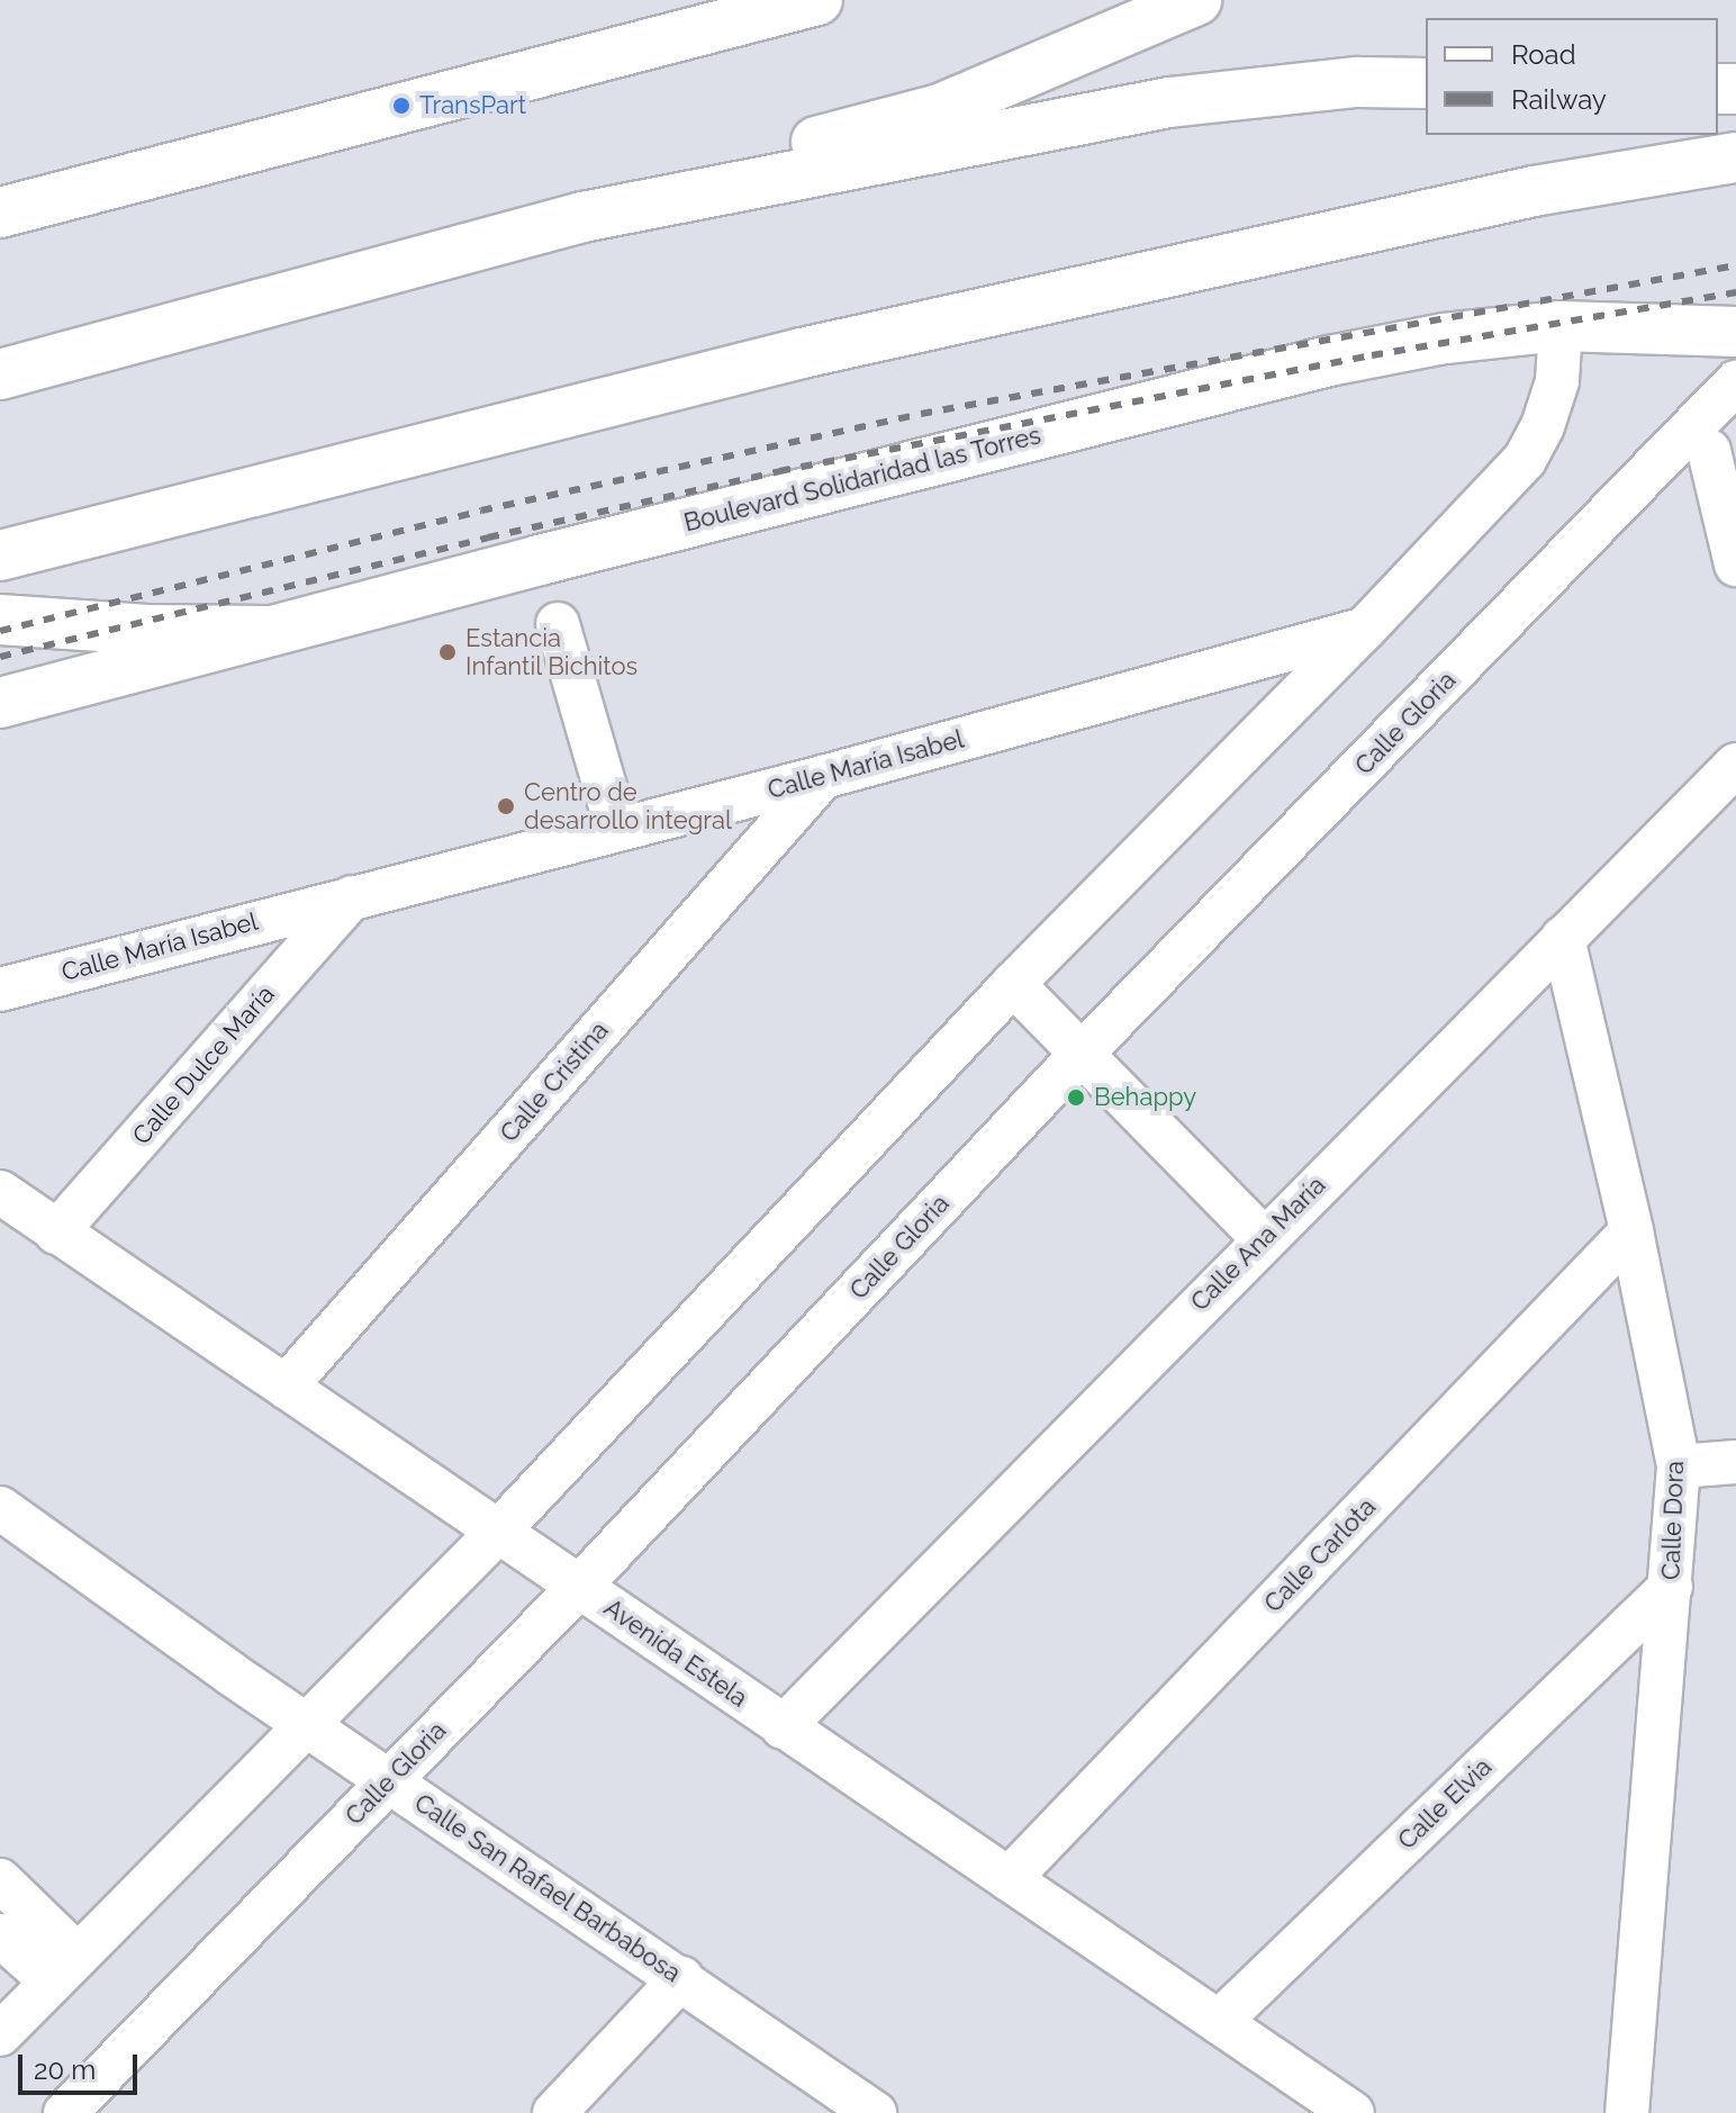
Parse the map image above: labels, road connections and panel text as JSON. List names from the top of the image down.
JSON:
{
  "streets": {
    "main road": ["Boulevard Solidaridad las Torres"],
    "street": [
      "Calle Gloria",
      "Calle María Isabel",
      "Calle Dulce María",
      "Calle Cristina",
      "Calle Ana María",
      "Calle Dora",
      "Calle Carlota",
      "Avenida Estela",
      "Calle Elvia",
      "Calle San Rafael Barbabosa"
    ]
  },
  "crossings": [
    ["Calle Gloria", "Avenida Estela"],
    ["Calle Gloria", "Calle San Rafael Barbabosa"],
    ["Calle María Isabel", "Calle Dulce María"],
    ["Calle María Isabel", "Calle Cristina"],
    ["Calle Dulce María", "Avenida Estela"],
    ["Calle Cristina", "Avenida Estela"],
    ["Calle Ana María", "Calle Dora"],
    ["Calle Ana María", "Avenida Estela"],
    ["Calle Dora", "Calle Carlota"],
    ["Calle Dora", "Calle Elvia"],
    ["Calle Carlota", "Avenida Estela"],
    ["Avenida Estela", "Calle Elvia"]
  ],
  "places": [
    "TransPart",
    "Estancia Infantil Bichitos",
    "Centro de desarrollo integral",
    "Behappy"
  ],
  "legend": ["Road", "Railway"],
  "scale_bar": "20 m"
}
